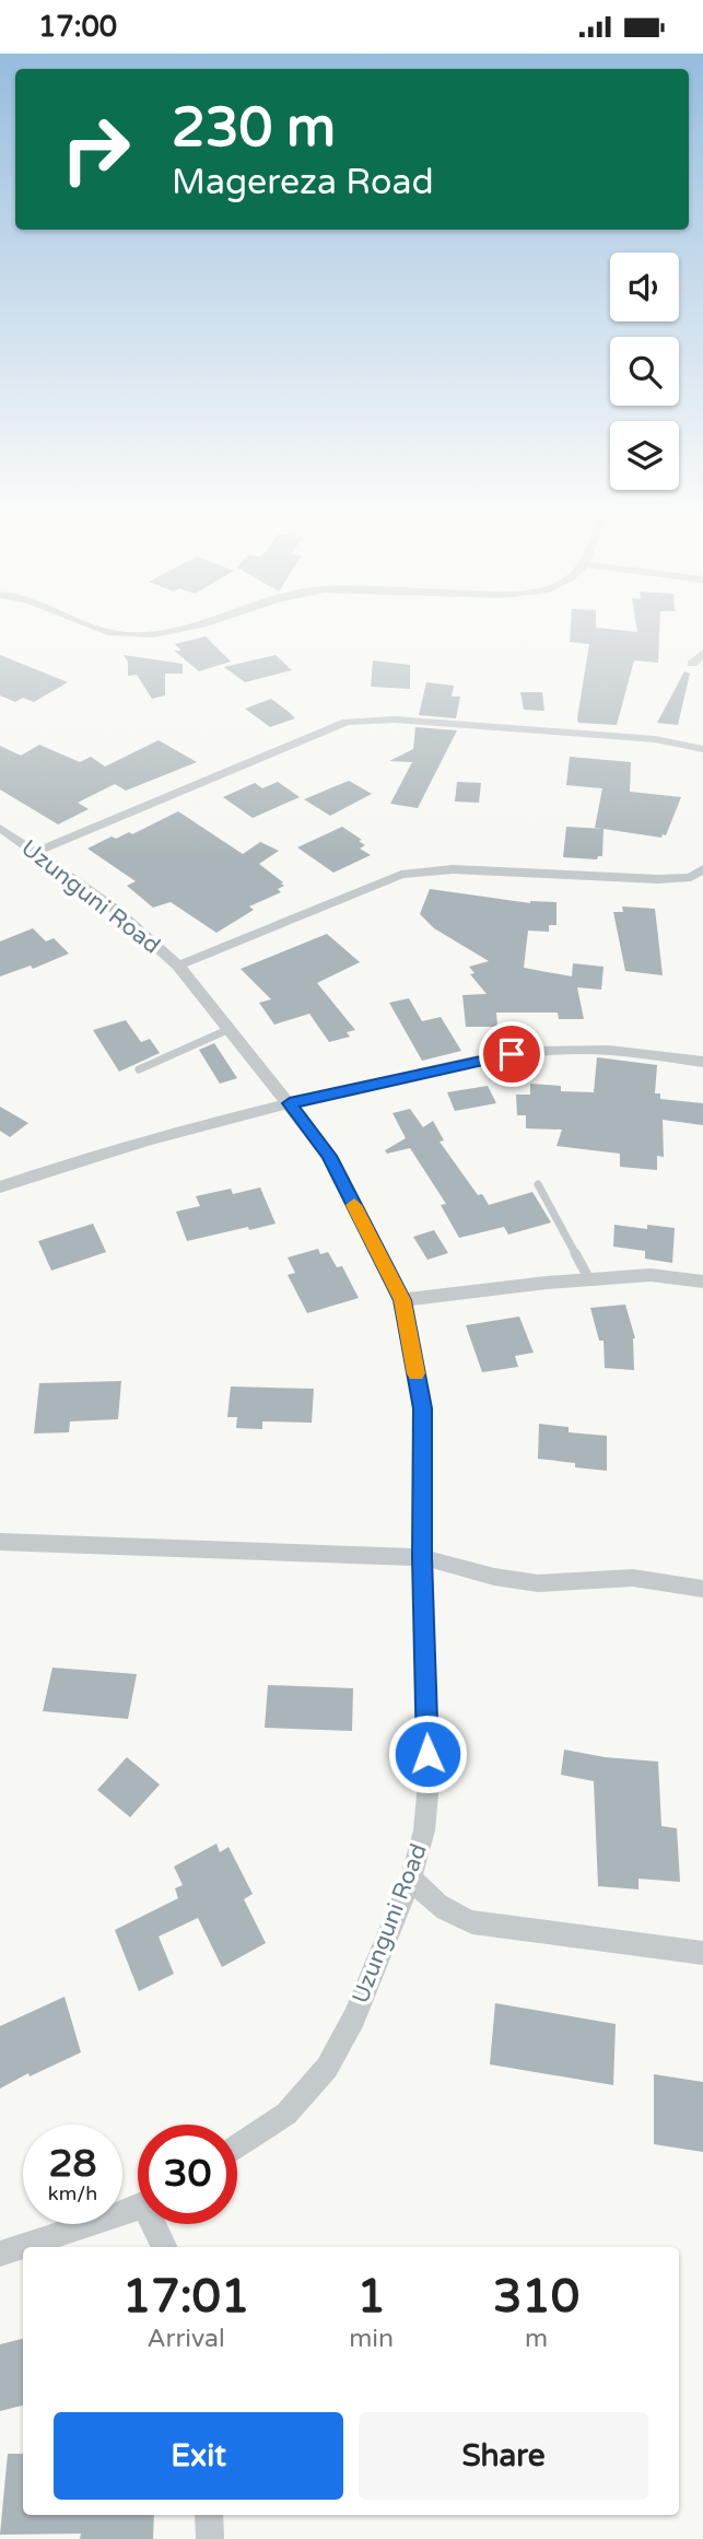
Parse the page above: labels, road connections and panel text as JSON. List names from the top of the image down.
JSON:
{
  "streets": {
    "street": ["Uzunguni Road"]
  },
  "page": {
    "status": "17:00",
    "turn": ["230 m", "Magereza Road"],
    "speed": "28 km/h",
    "limit": "30",
    "eta": [
      "17:01",
      "Arrival",
      "1",
      "min",
      "310",
      "m"
    ],
    "buttons": ["Exit", "Share"]
  }
}
